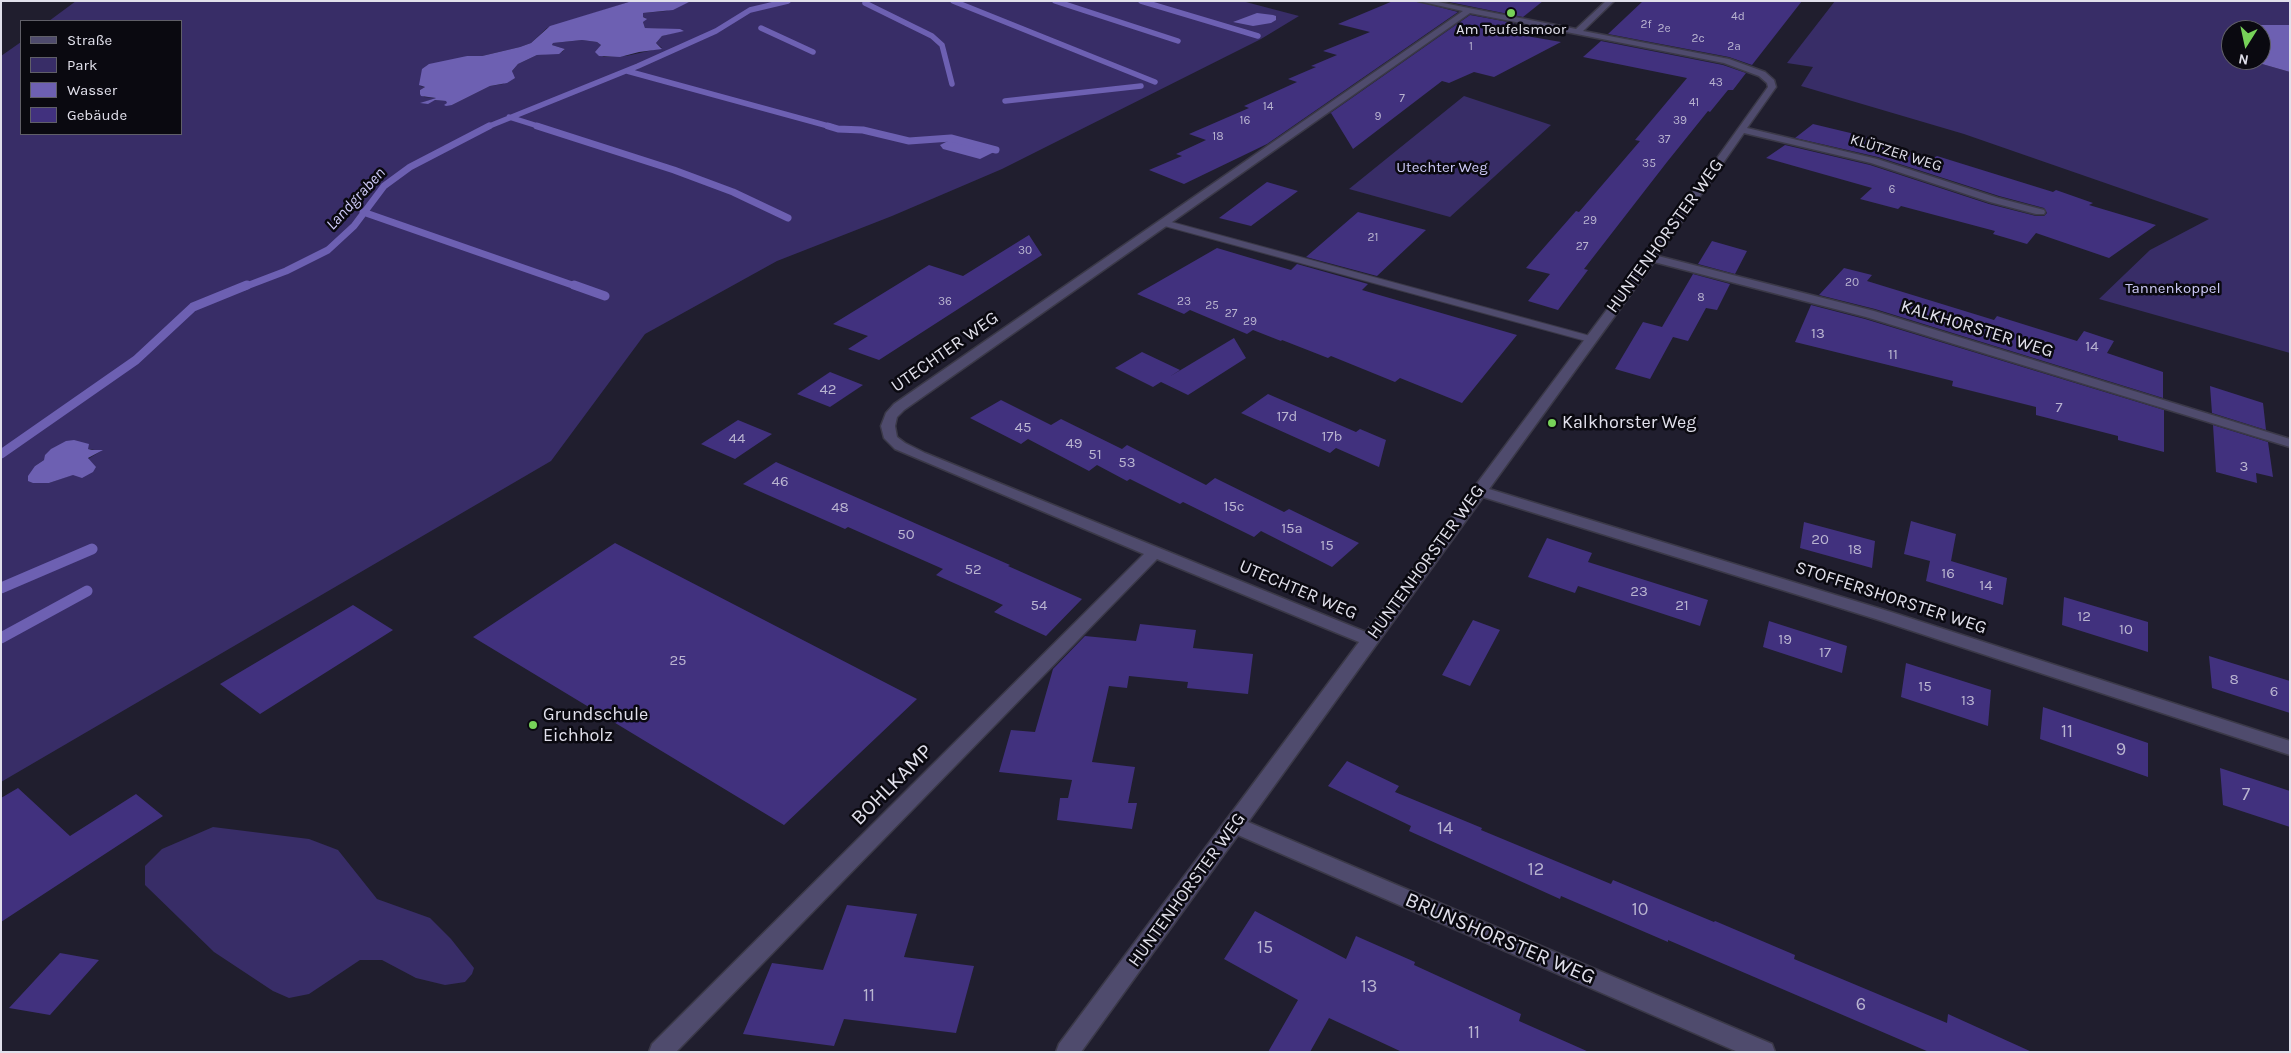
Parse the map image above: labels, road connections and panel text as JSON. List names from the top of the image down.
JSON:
{
  "streets": {
    "street": [
      "KLÜTZER WEG",
      "HUNTENHORSTER WEG",
      "KALKHORSTER WEG",
      "UTECHTER WEG",
      "STOFFERSHORSTER WEG",
      "BOHLKAMP",
      "BRUNSHORSTER WEG"
    ]
  },
  "crossings": [
    ["KLÜTZER WEG", "HUNTENHORSTER WEG"],
    ["HUNTENHORSTER WEG", "KALKHORSTER WEG"],
    ["HUNTENHORSTER WEG", "UTECHTER WEG"],
    ["HUNTENHORSTER WEG", "STOFFERSHORSTER WEG"],
    ["HUNTENHORSTER WEG", "BRUNSHORSTER WEG"],
    ["UTECHTER WEG", "BOHLKAMP"]
  ],
  "water": ["Landgraben"],
  "parks": ["Utechter Weg", "Tannenkoppel"],
  "places": ["Am Teufelsmoor", "Kalkhorster Weg", "Grundschule Eichholz"],
  "house_numbers": [
    "4d",
    "2f",
    "2e",
    "2c",
    "1",
    "2a",
    "43",
    "7",
    "41",
    "14",
    "9",
    "16",
    "39",
    "18",
    "37",
    "35",
    "6",
    "29",
    "21",
    "27",
    "30",
    "20",
    "8",
    "36",
    "23",
    "25",
    "27",
    "29",
    "13",
    "14",
    "11",
    "42",
    "7",
    "17d",
    "45",
    "17b",
    "44",
    "49",
    "51",
    "53",
    "3",
    "46",
    "15c",
    "48",
    "15a",
    "50",
    "20",
    "15",
    "18",
    "52",
    "16",
    "14",
    "23",
    "54",
    "21",
    "12",
    "10",
    "19",
    "17",
    "25",
    "8",
    "15",
    "6",
    "13",
    "11",
    "9",
    "7",
    "14",
    "12",
    "10",
    "15",
    "13",
    "11",
    "6",
    "11"
  ],
  "legend": [
    "Straße",
    "Park",
    "Wasser",
    "Gebäude"
  ],
  "north": "bottom"
}
